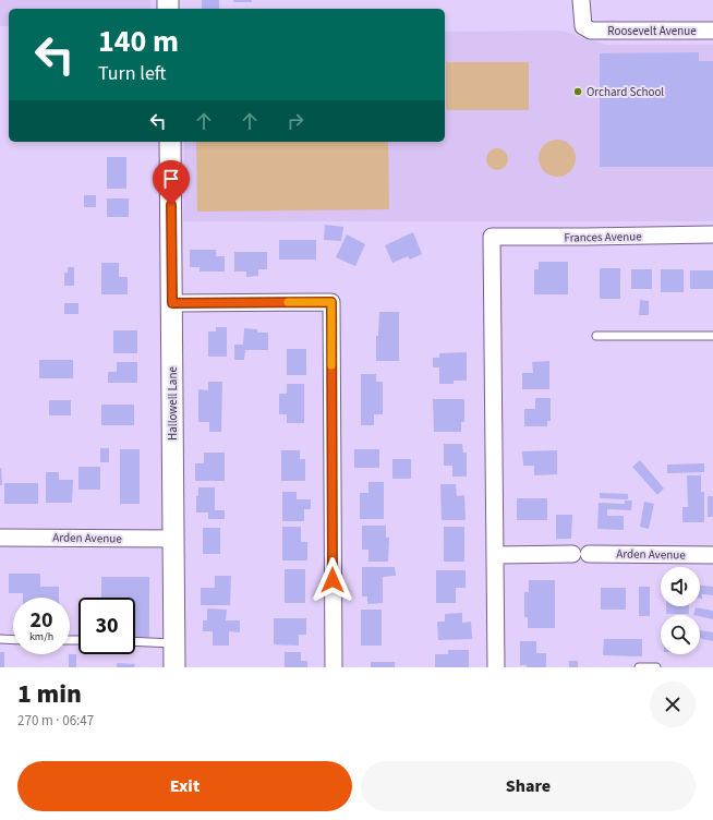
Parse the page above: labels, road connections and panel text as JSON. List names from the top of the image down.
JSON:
{
  "streets": {
    "street": [
      "Roosevelt Avenue",
      "Frances Avenue",
      "Hallowell Lane",
      "Arden Avenue"
    ]
  },
  "crossings": [
    ["Hallowell Lane", "Arden Avenue"]
  ],
  "places": ["Orchard School"],
  "page": {
    "turn": ["140 m", "Turn left"],
    "speed": "20 km/h",
    "limit": "30",
    "heading": ["1 min", "270 m · 06:47"],
    "buttons": ["Exit", "Share"]
  }
}
